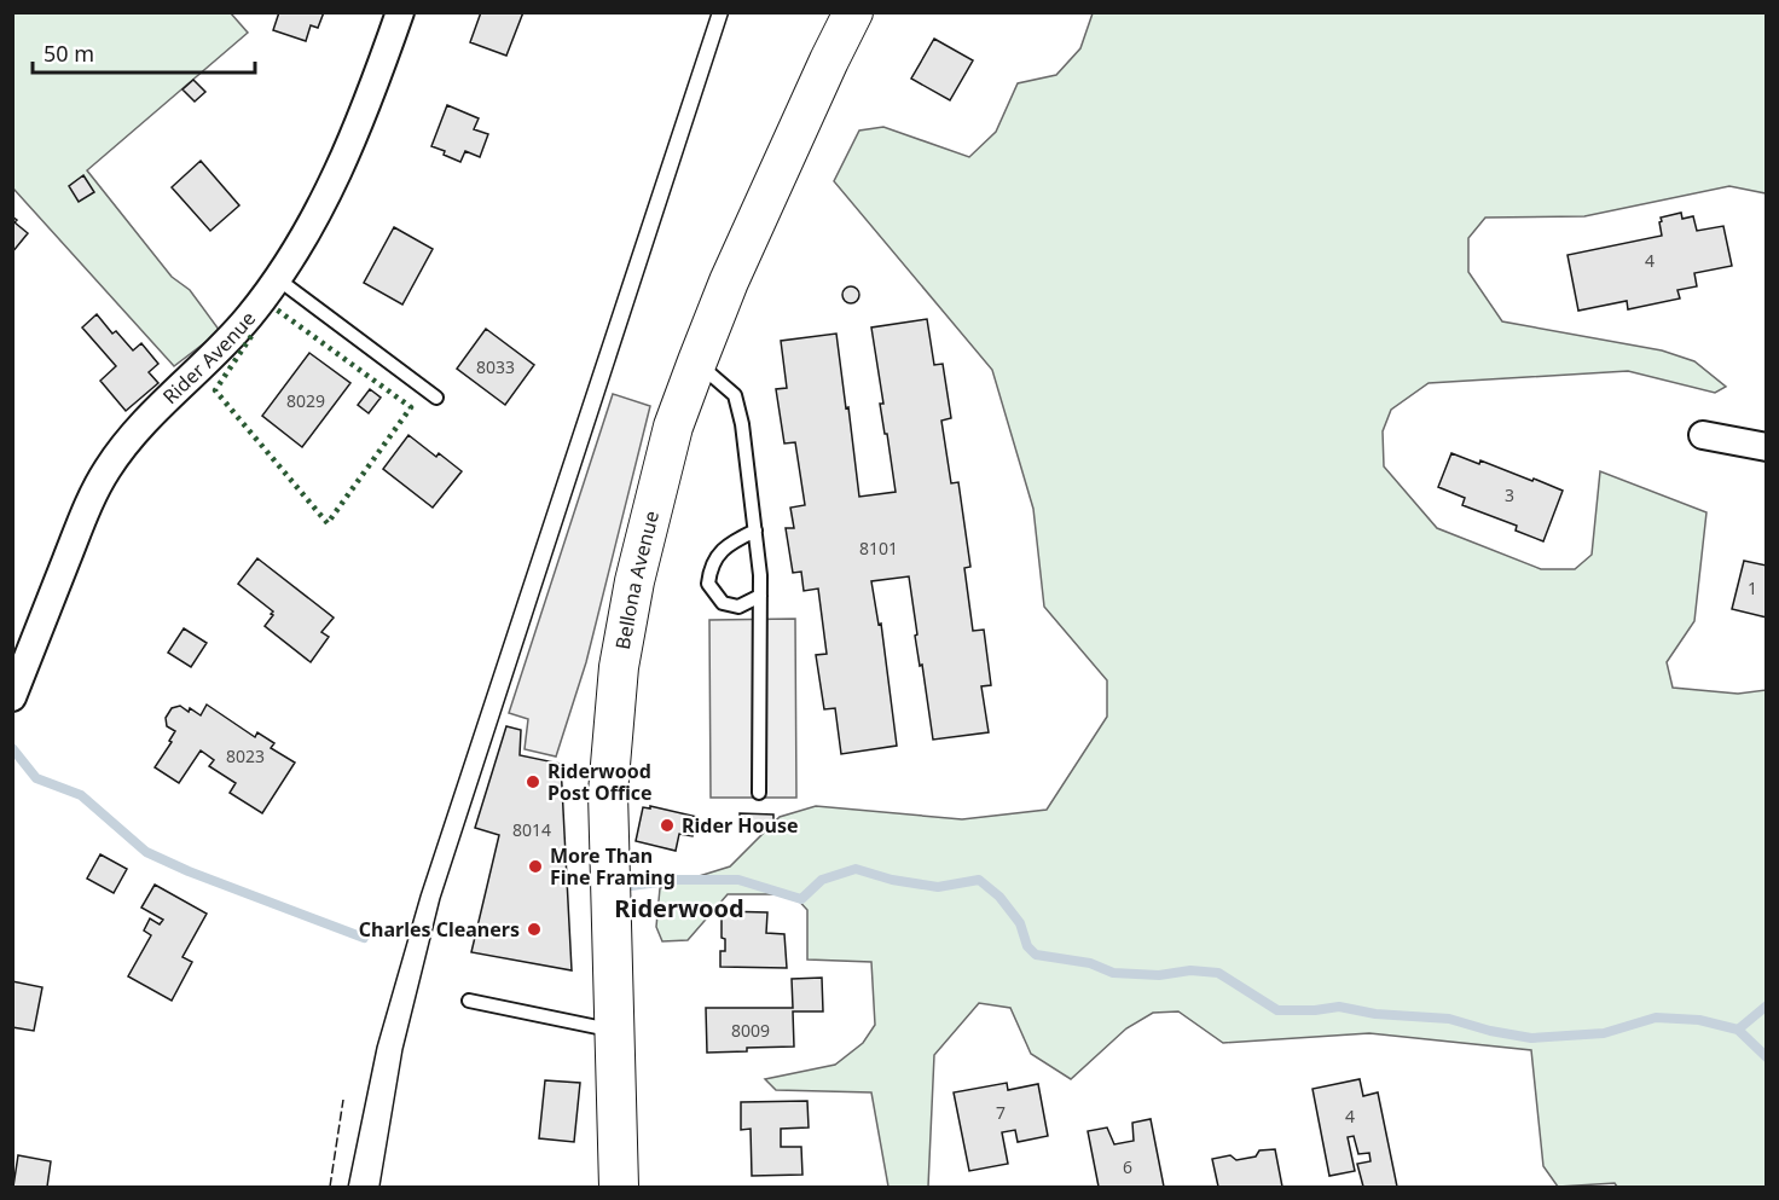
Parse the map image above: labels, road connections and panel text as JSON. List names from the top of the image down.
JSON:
{
  "streets": {
    "street": ["Rider Avenue", "Bellona Avenue"]
  },
  "districts": ["Riderwood"],
  "places": [
    "Riderwood Post Office",
    "Rider House",
    "More Than Fine Framing",
    "Charles Cleaners"
  ],
  "house_numbers": [
    "4",
    "8033",
    "8029",
    "3",
    "8101",
    "1",
    "8023",
    "8014",
    "8009",
    "7",
    "4",
    "6"
  ],
  "scale_bar": "50 m"
}
